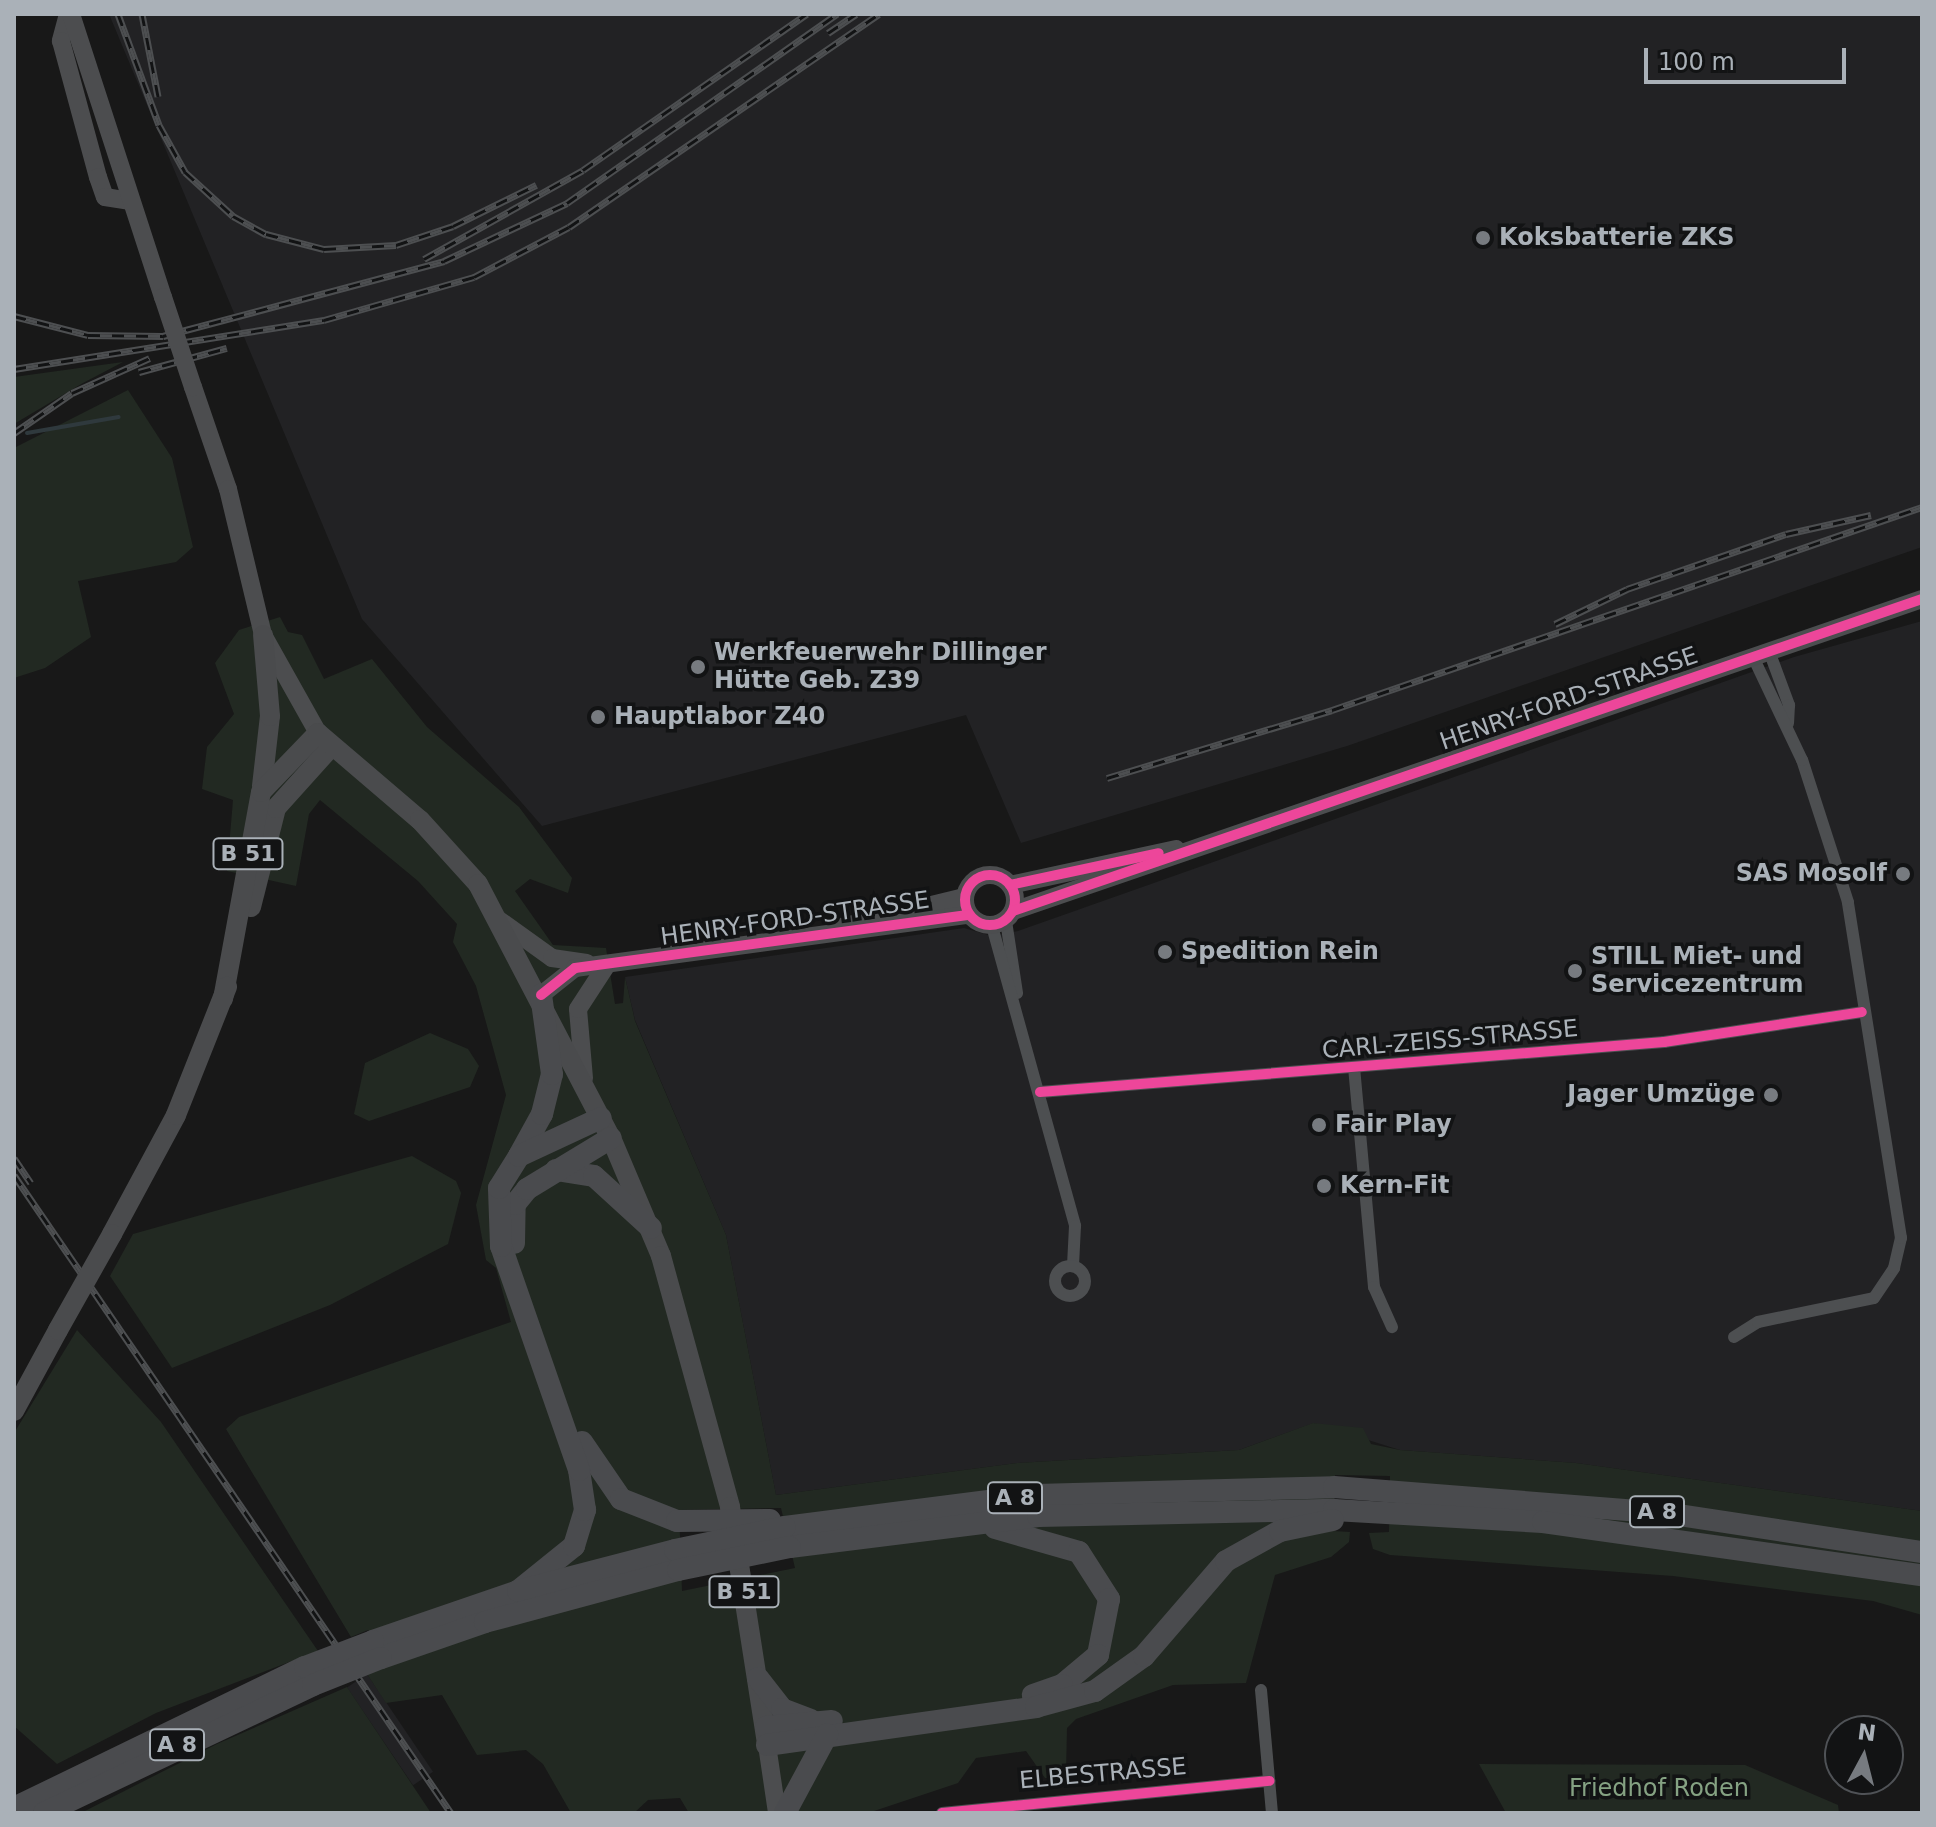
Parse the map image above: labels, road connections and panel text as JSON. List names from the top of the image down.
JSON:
{
  "streets": {
    "highway": ["A 8"],
    "main road": ["B 51"],
    "street": ["HENRY-FORD-STRASSE", "CARL-ZEISS-STRASSE", "ELBESTRASSE"]
  },
  "crossings": [
    ["HENRY-FORD-STRASSE", "B 51"]
  ],
  "parks": ["Friedhof Roden"],
  "places": [
    "Koksbatterie ZKS",
    "Werkfeuerwehr Dillinger Hütte Geb. Z39",
    "Hauptlabor Z40",
    "SAS Mosolf",
    "Spedition Rein",
    "STILL Miet- und Servicezentrum",
    "Jager Umzüge",
    "Fair Play",
    "Kern-Fit"
  ],
  "scale_bar": "100 m",
  "north": "top"
}
